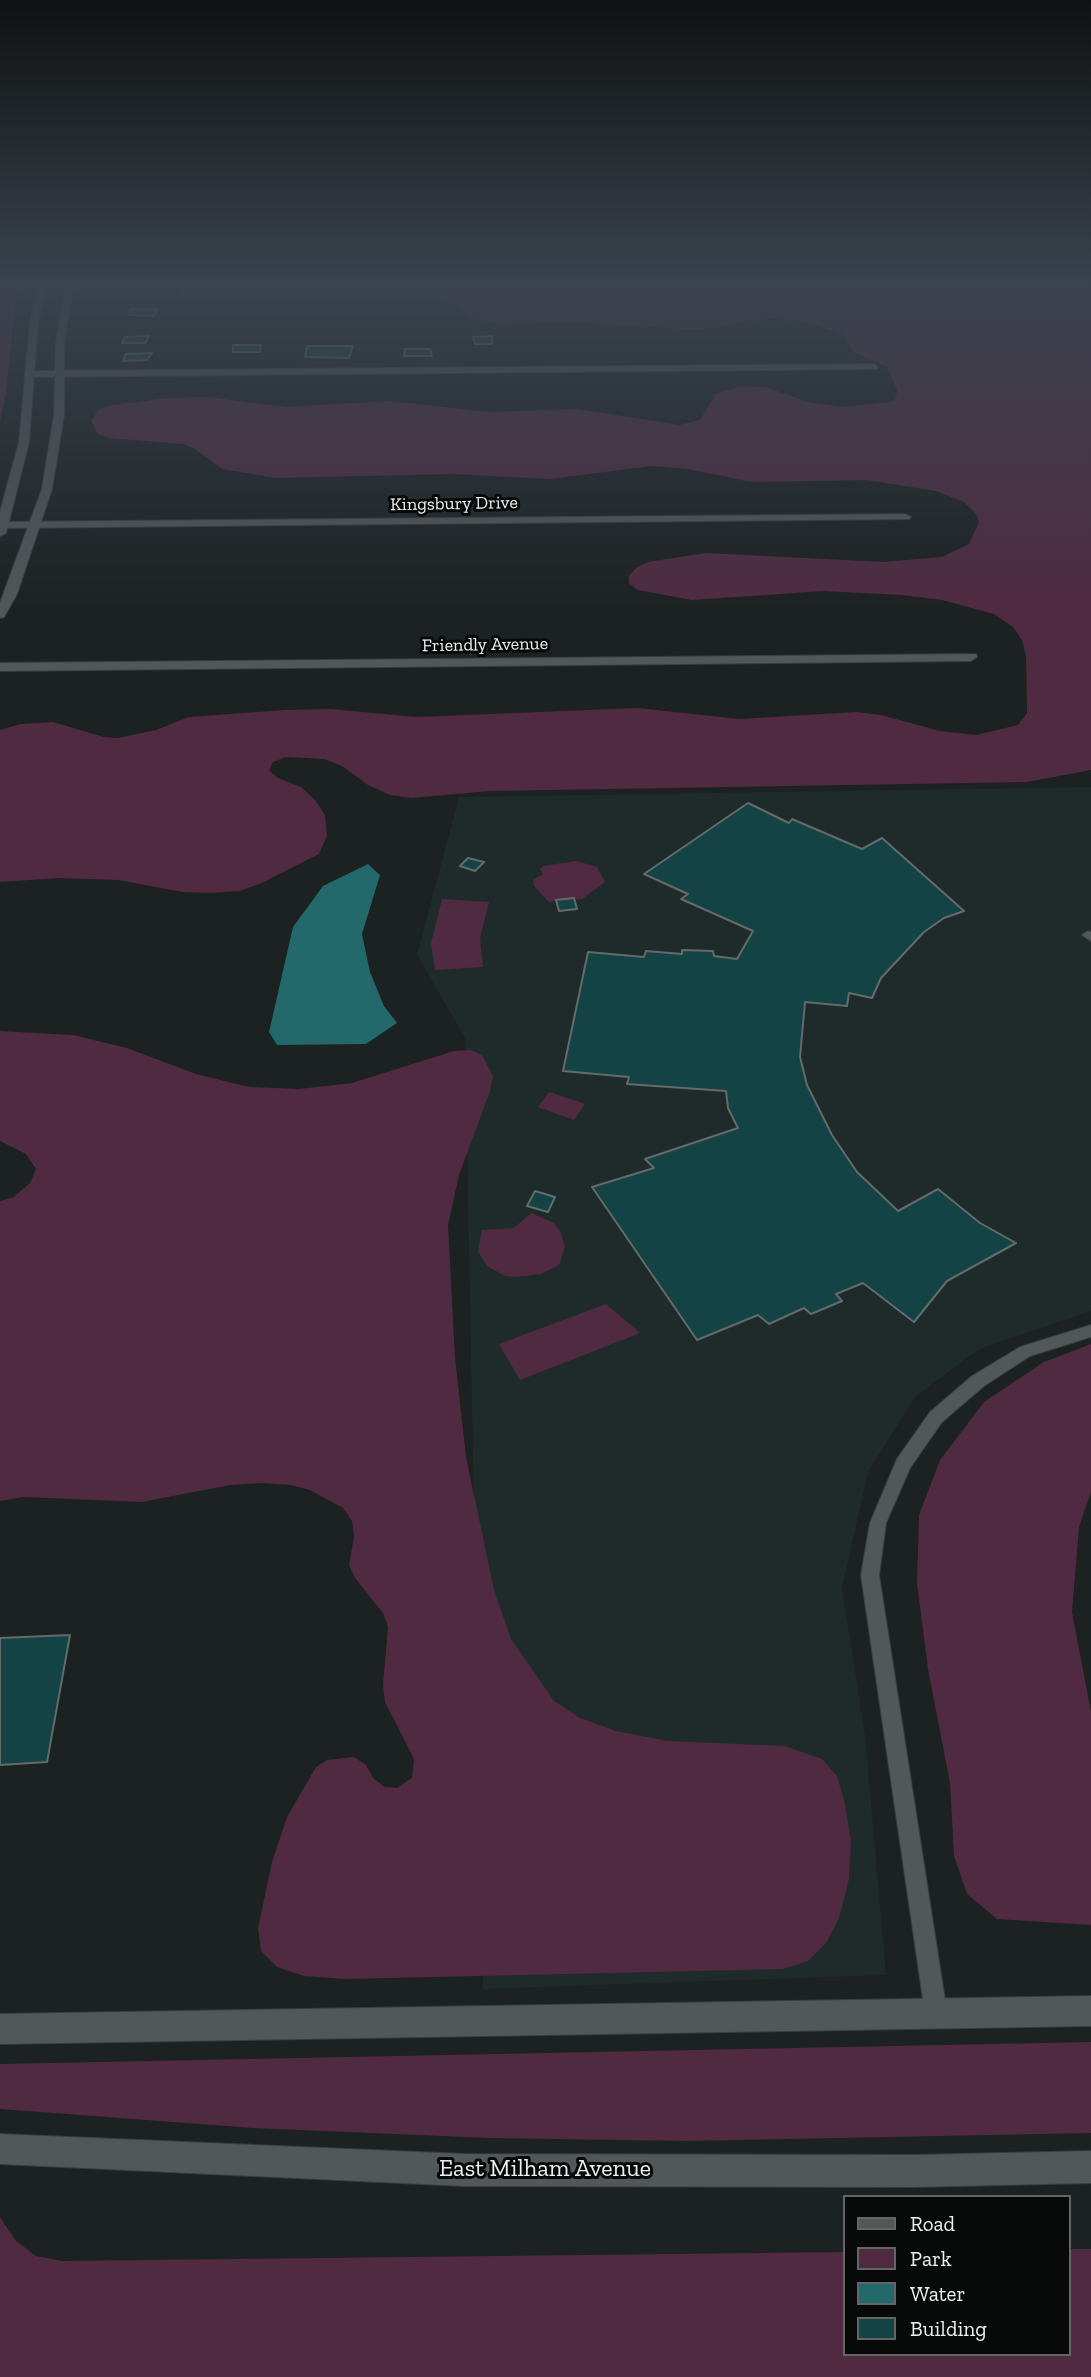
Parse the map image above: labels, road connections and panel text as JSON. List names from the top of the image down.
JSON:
{
  "streets": {
    "street": ["Kingsbury Drive", "Friendly Avenue", "East Milham Avenue"]
  },
  "legend": [
    "Road",
    "Park",
    "Water",
    "Building"
  ]
}
